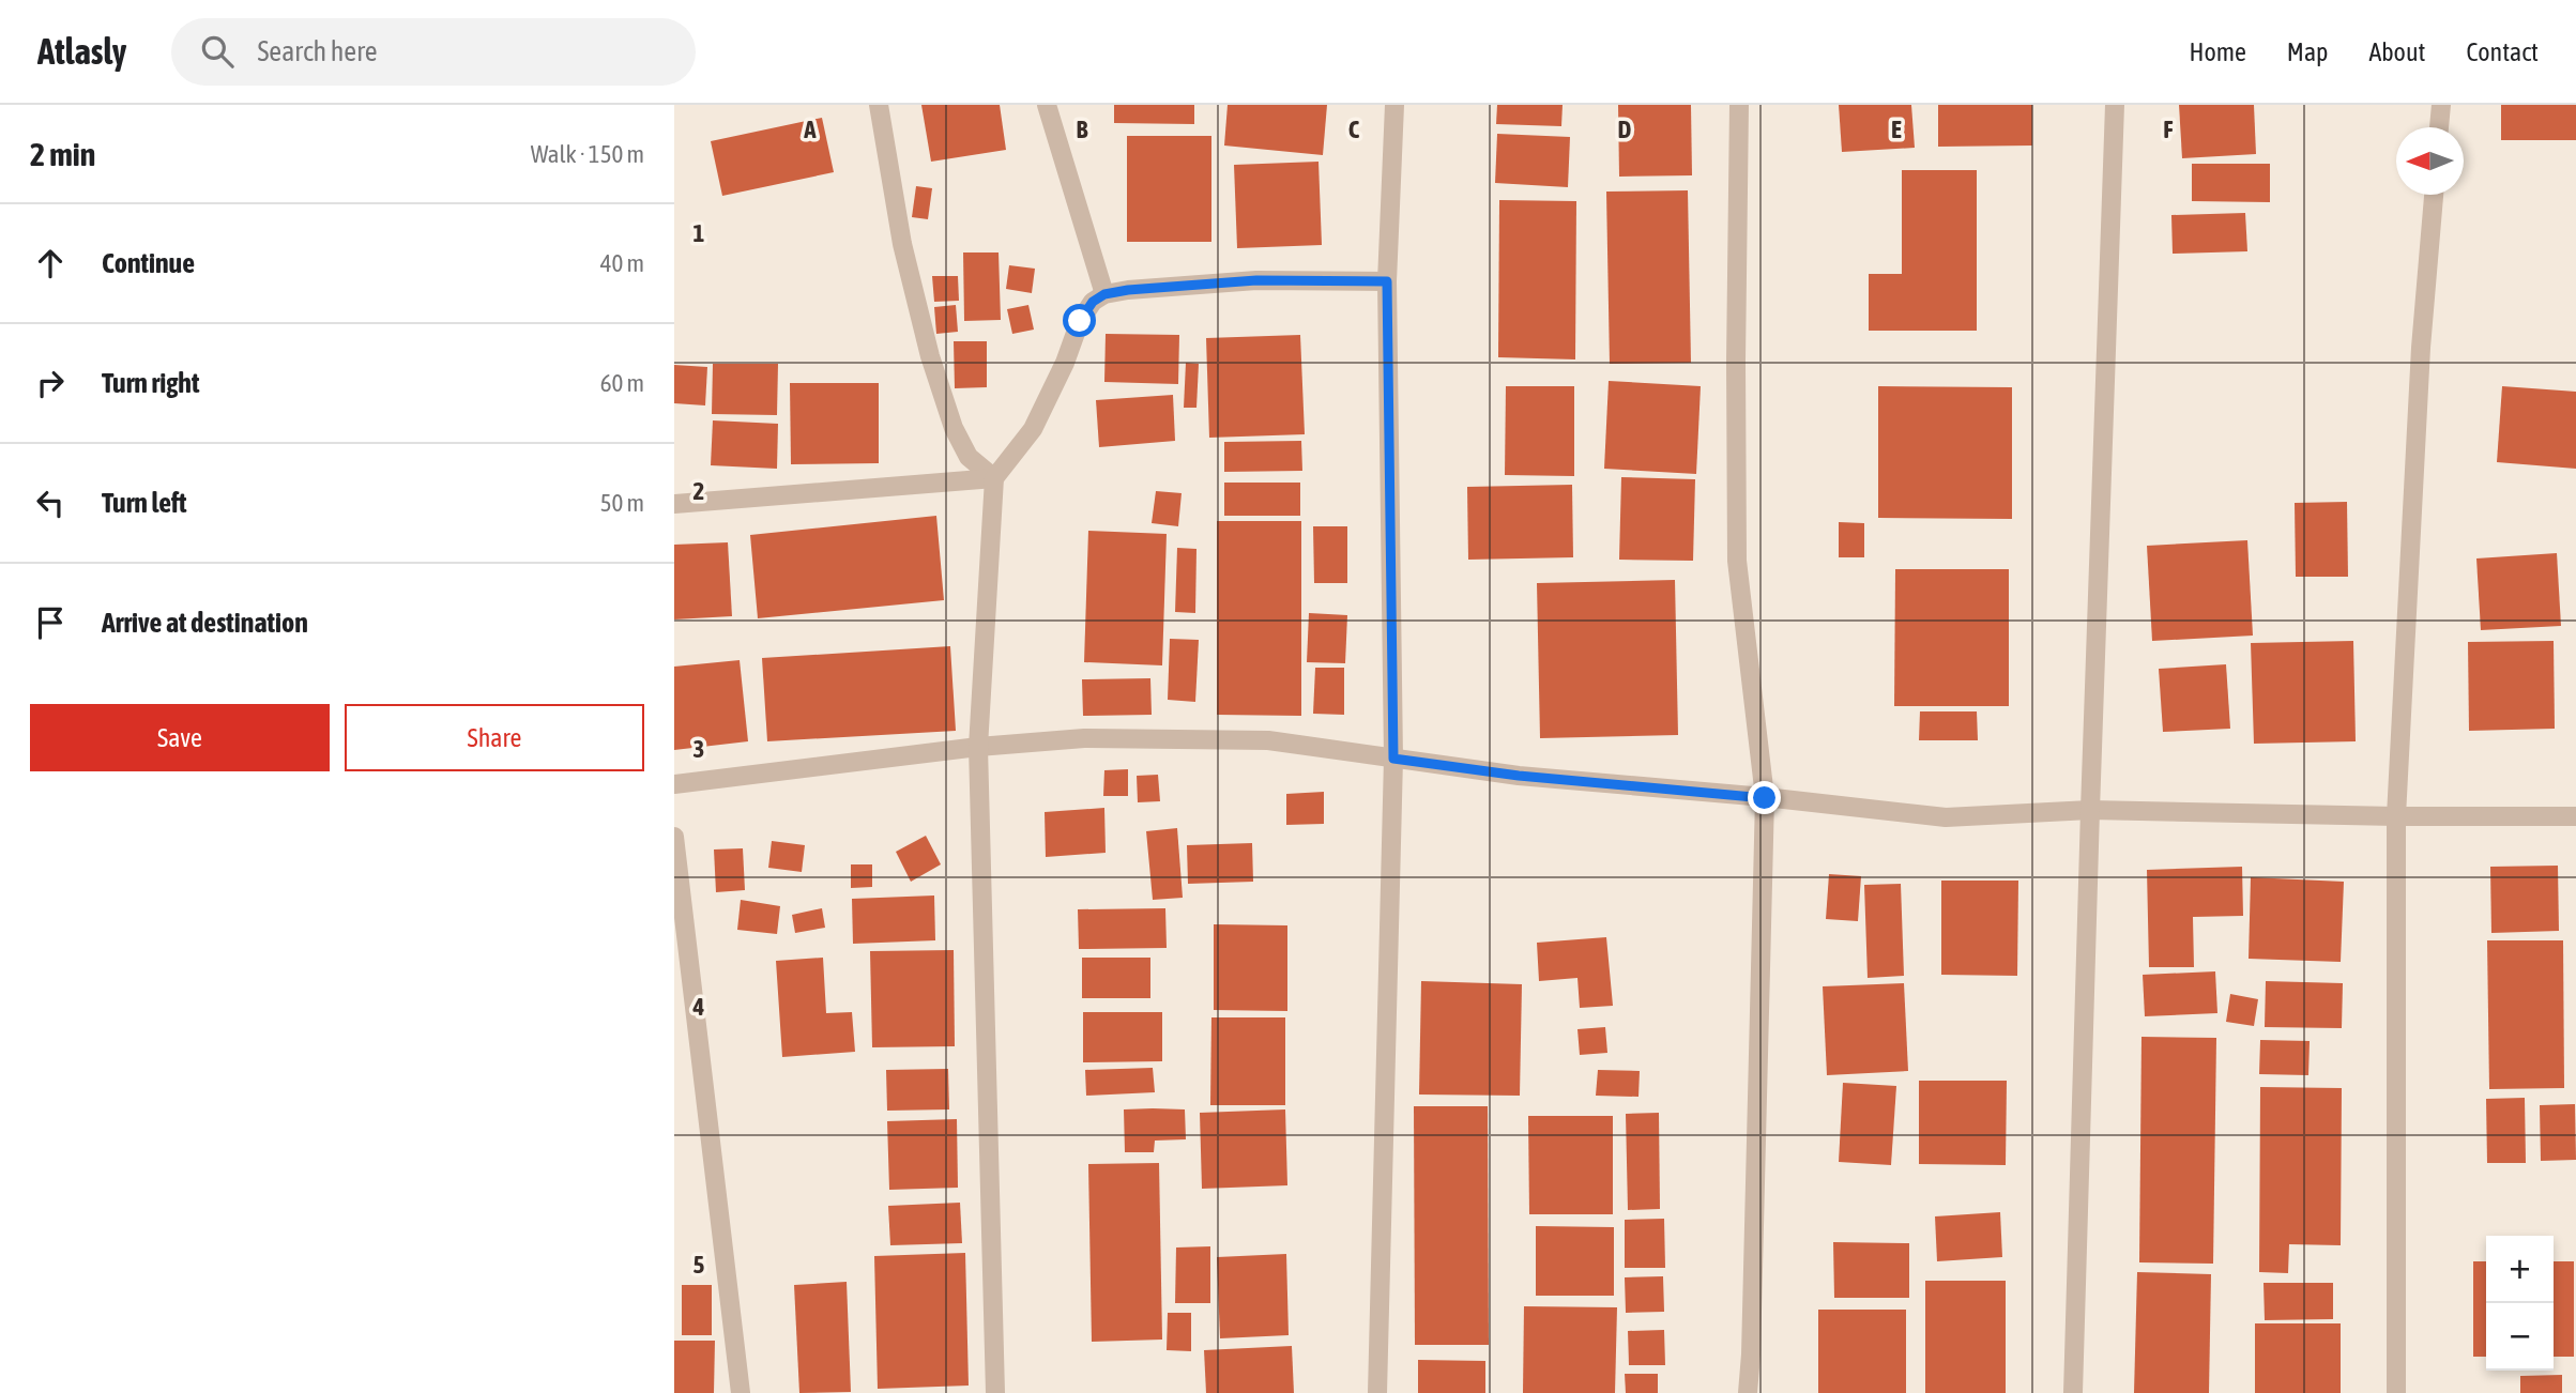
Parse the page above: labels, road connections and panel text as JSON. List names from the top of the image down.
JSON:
{
  "north": "left",
  "page": {
    "header": "Atlasly",
    "search": "Search here",
    "nav": [
      "Home",
      "Map",
      "About",
      "Contact"
    ],
    "heading": ["2 min", "Walk · 150 m"],
    "list": [
      ["Continue", "40 m"],
      ["Turn right", "60 m"],
      ["Turn left", "50 m"],
      "Arrive at destination"
    ],
    "buttons": ["Save", "Share"],
    "map_buttons": ["+", "−"]
  },
  "grid": {
    "columns": [
      "A",
      "B",
      "C",
      "D",
      "E",
      "F"
    ],
    "rows": [
      "1",
      "2",
      "3",
      "4",
      "5"
    ]
  }
}
